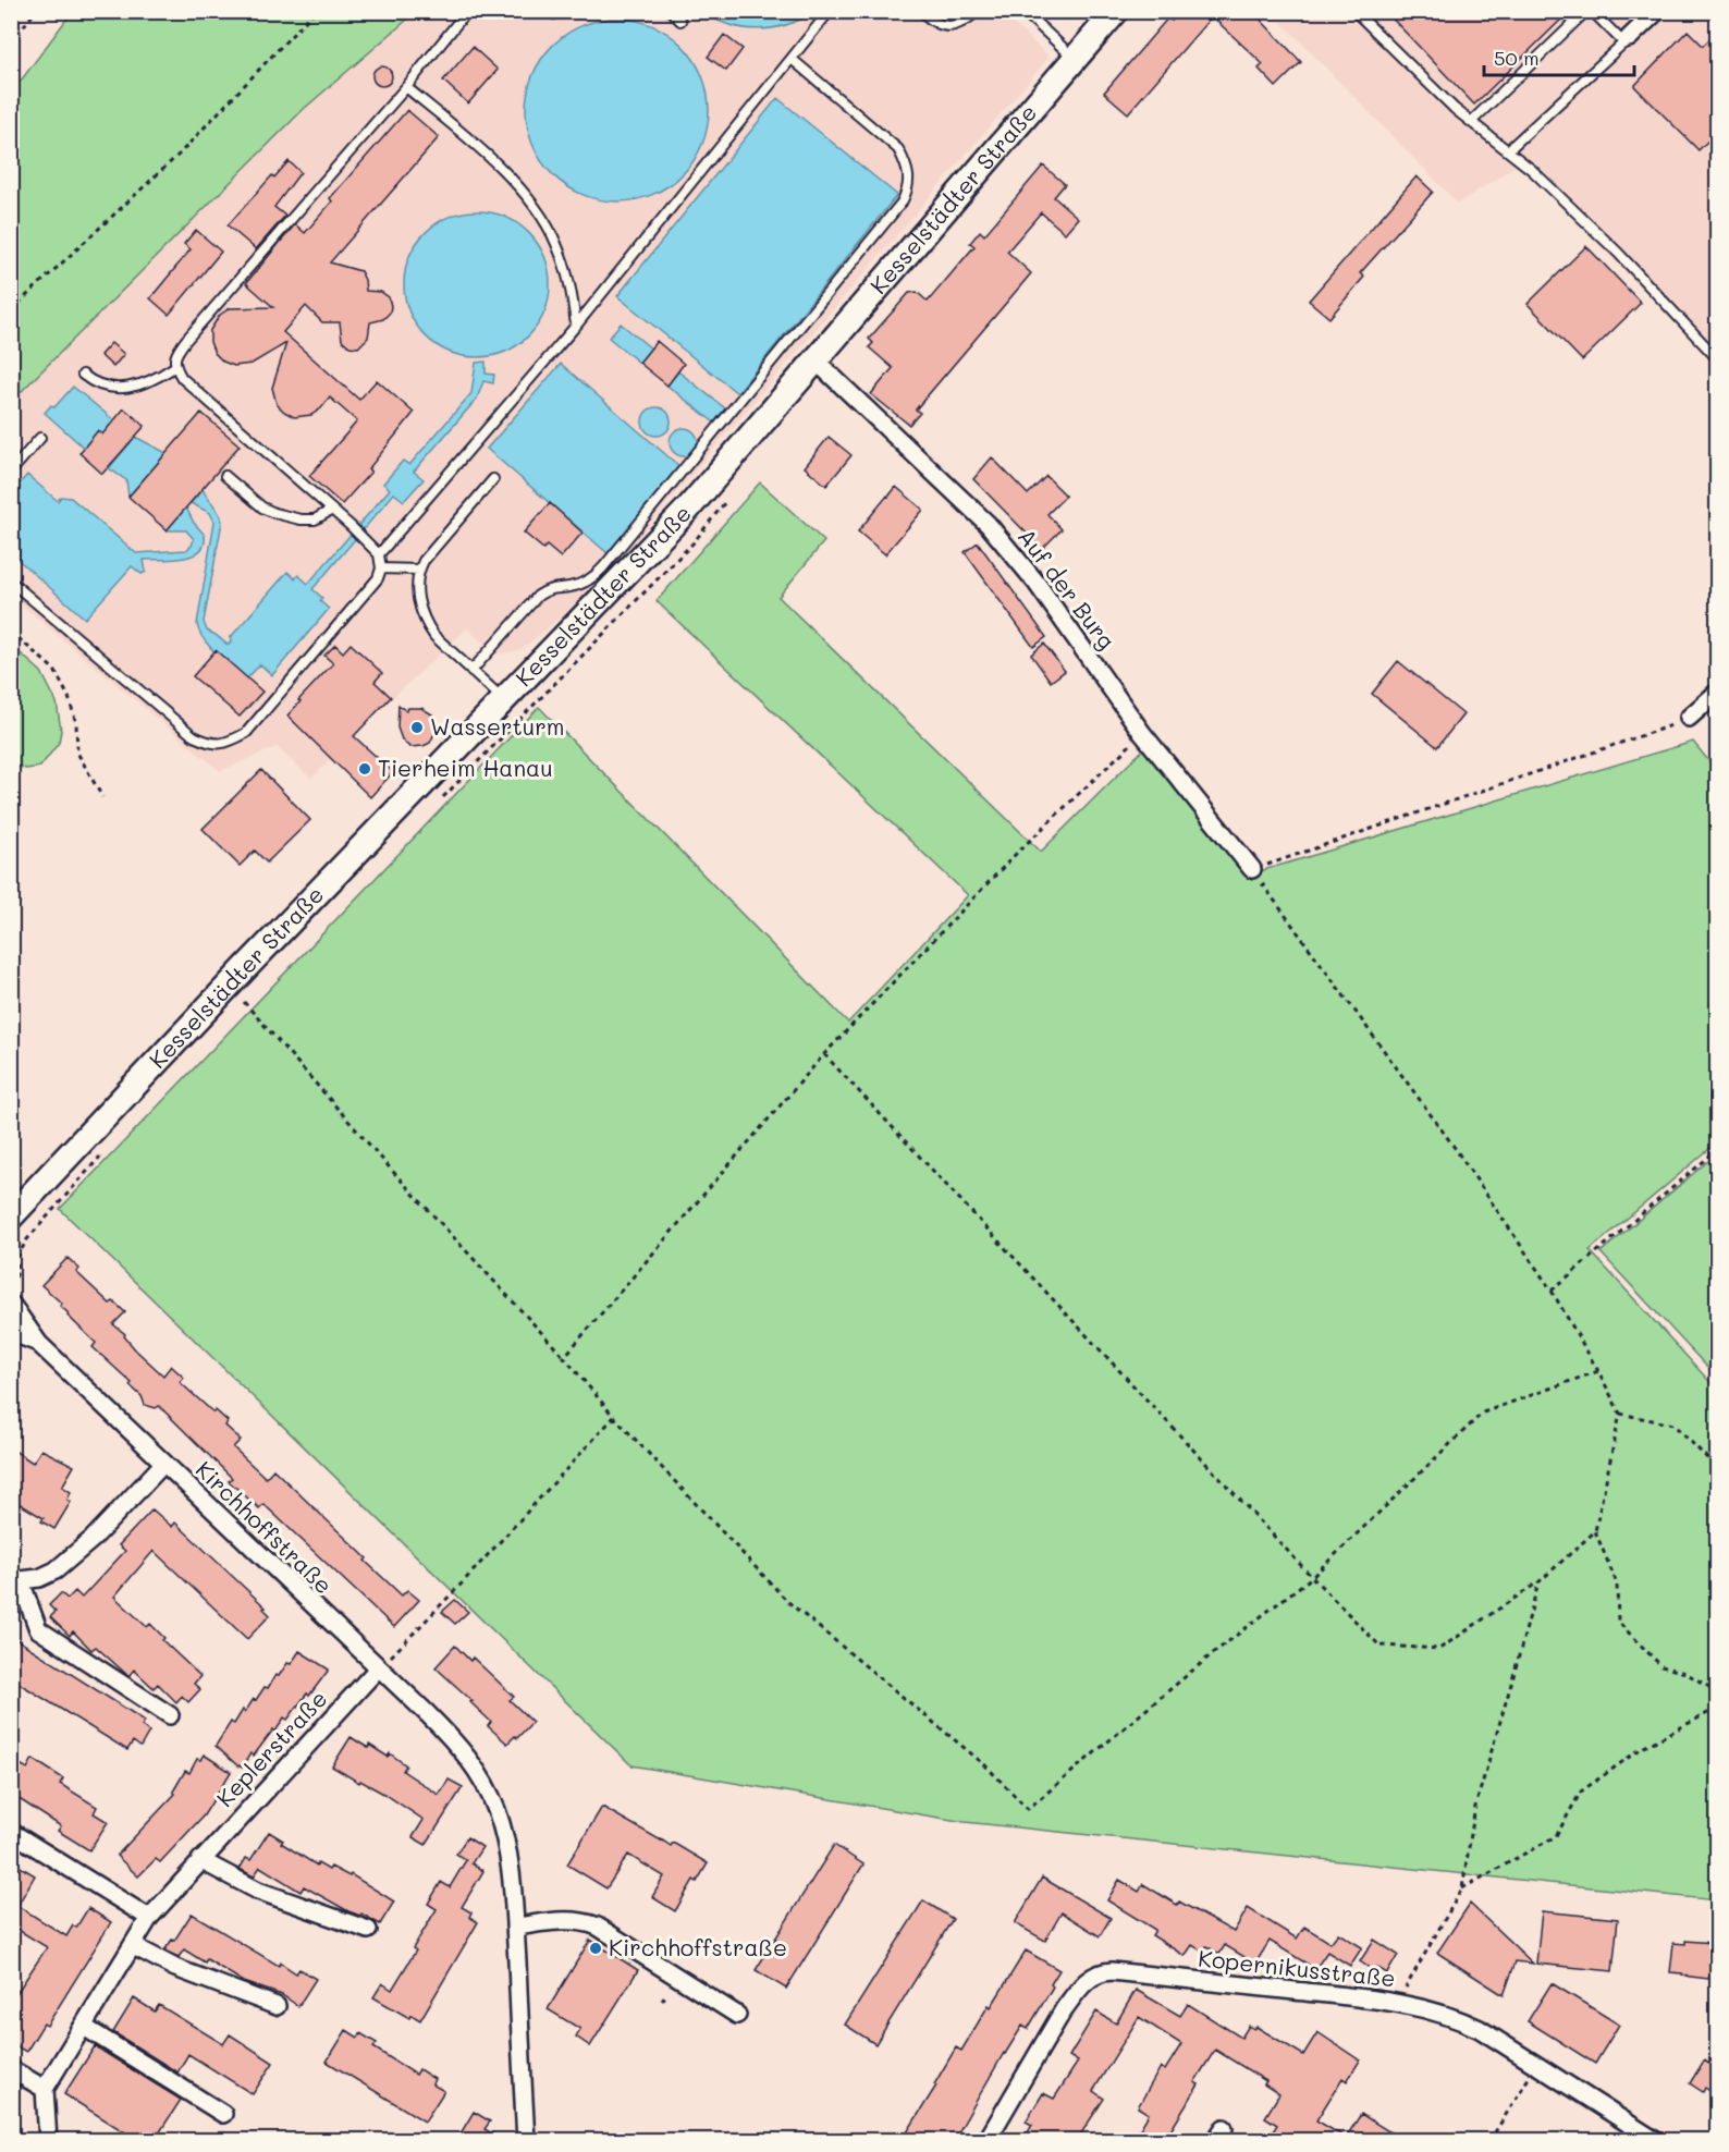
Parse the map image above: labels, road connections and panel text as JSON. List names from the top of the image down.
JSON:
{
  "streets": {
    "main road": ["Kesselstädter Straße"],
    "street": [
      "Auf der Burg",
      "Kirchhoffstraße",
      "Keplerstraße",
      "Kopernikusstraße"
    ]
  },
  "crossings": [
    ["Kesselstädter Straße", "Auf der Burg"],
    ["Kirchhoffstraße", "Keplerstraße"]
  ],
  "places": ["Wasserturm", "Tierheim Hanau", "Kirchhoffstraße"],
  "scale_bar": "50 m"
}
